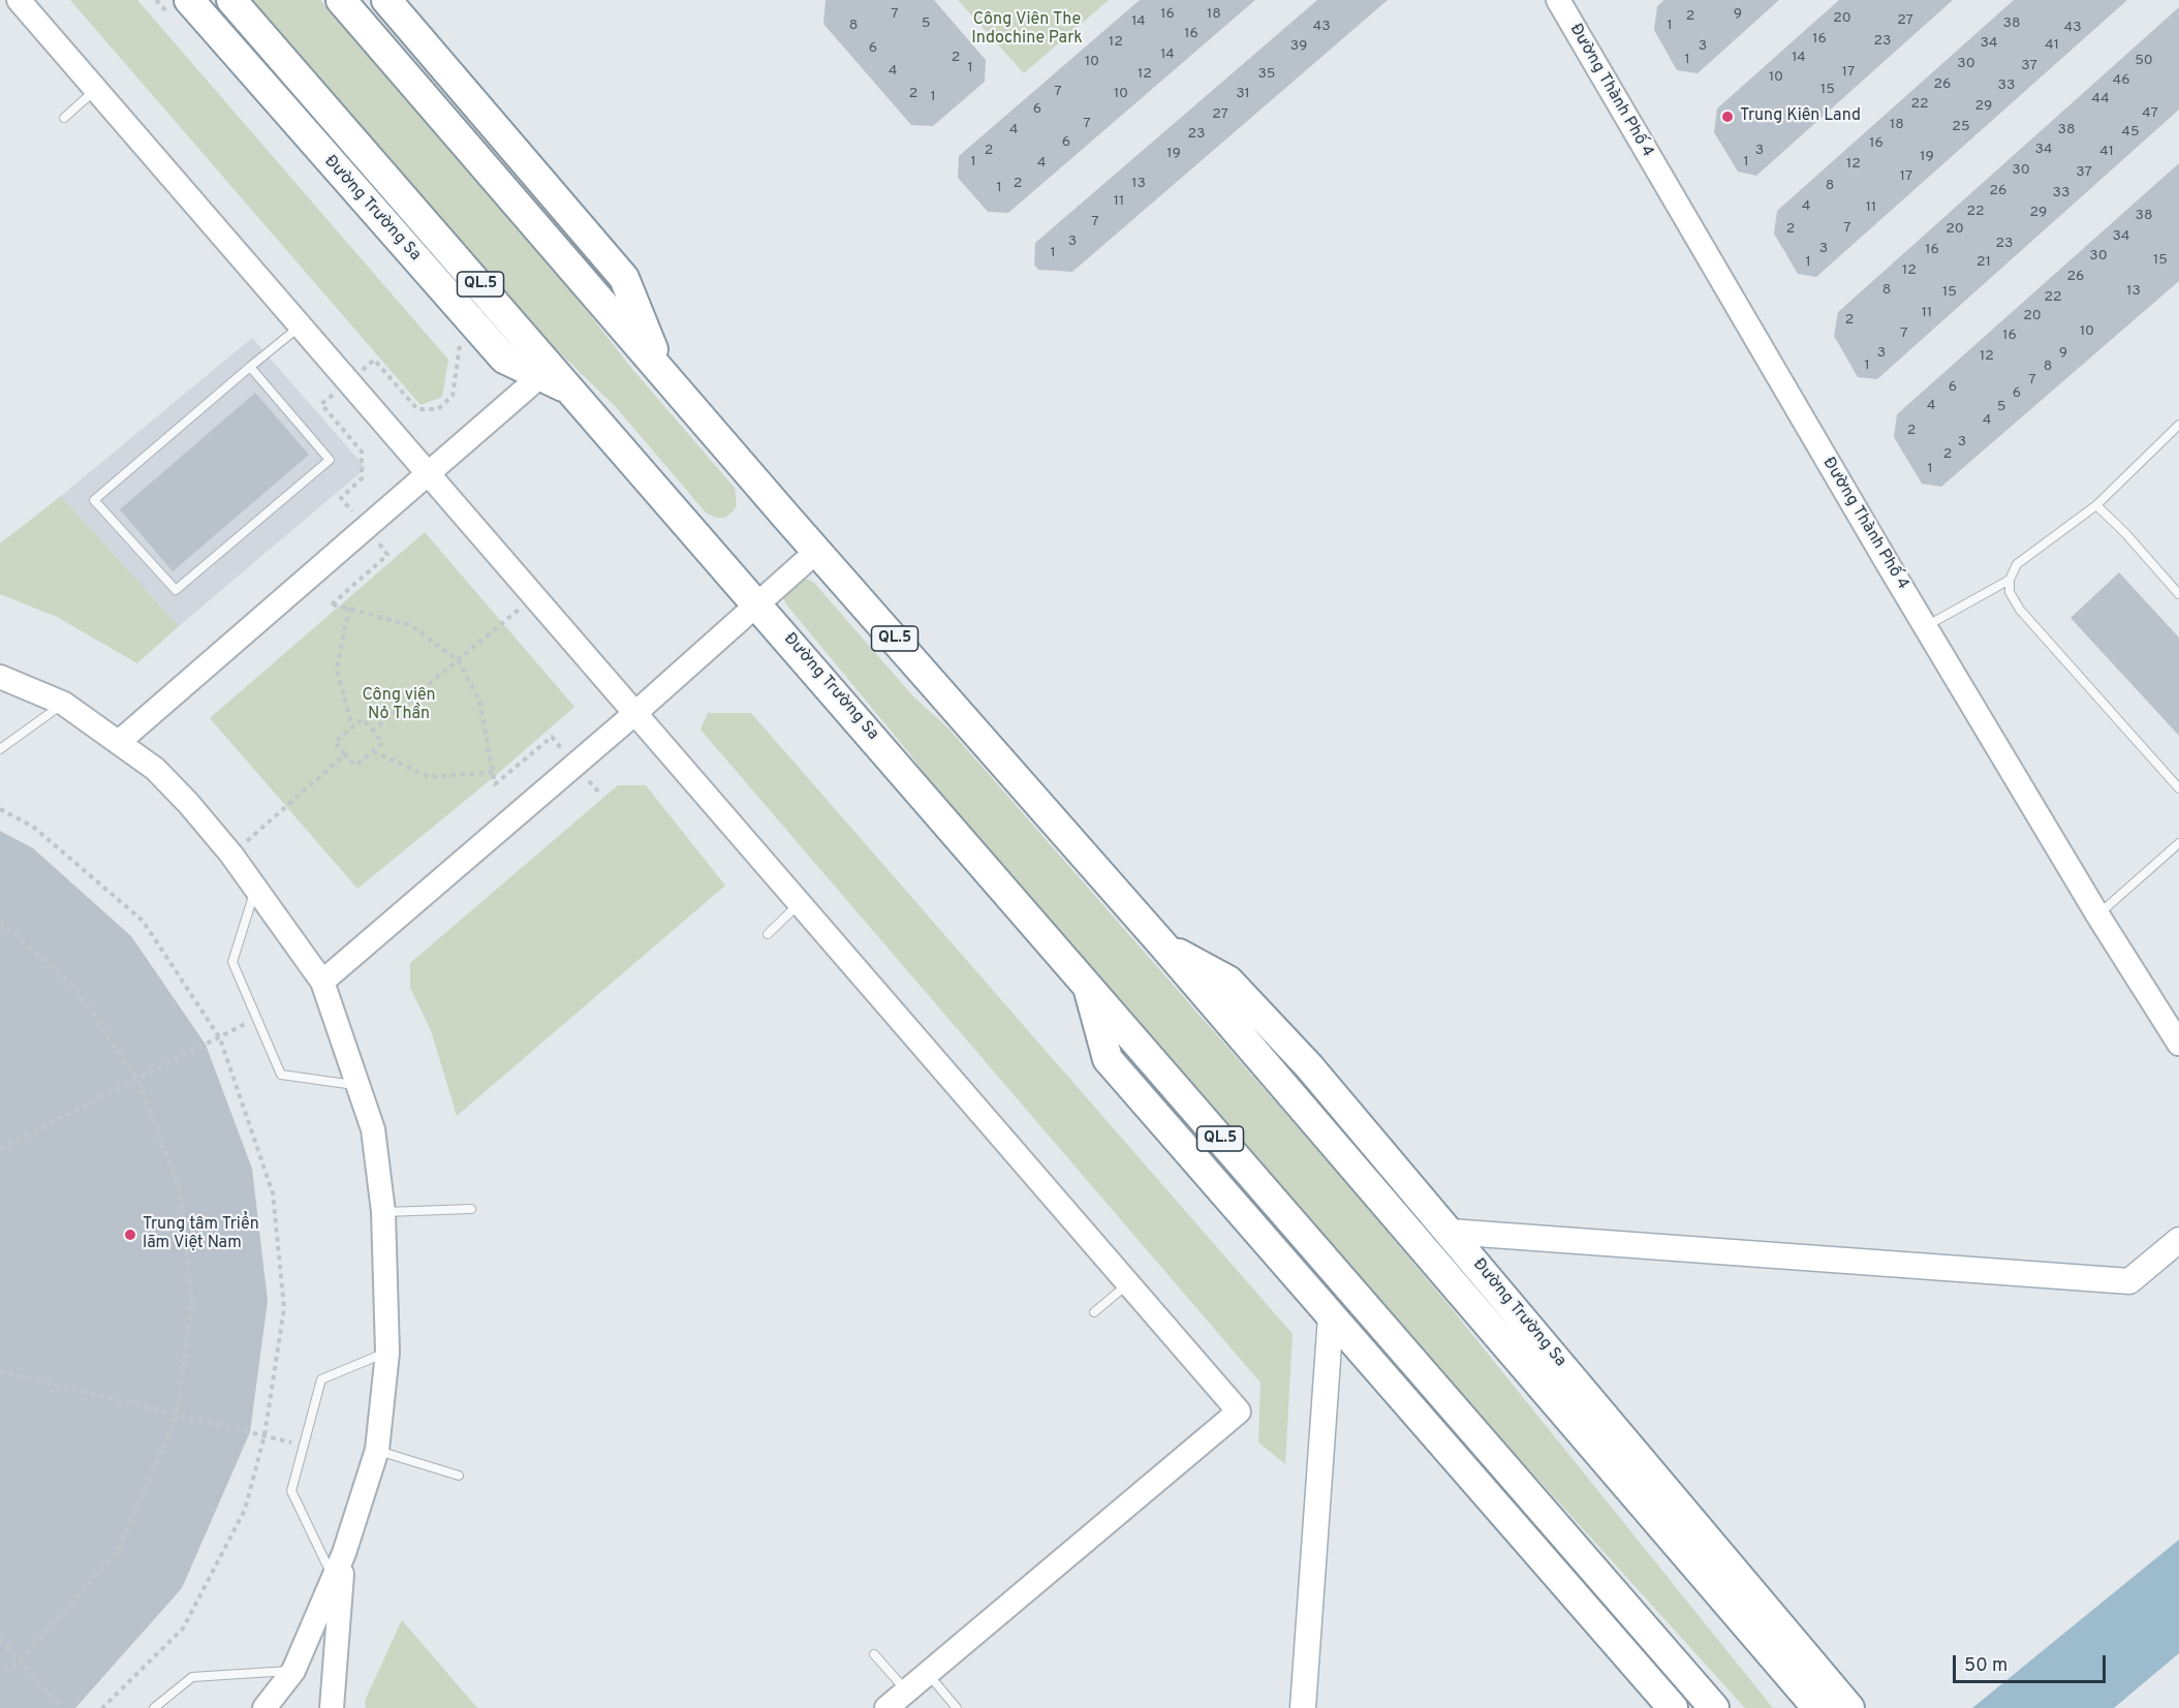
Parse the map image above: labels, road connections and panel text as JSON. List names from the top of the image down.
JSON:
{
  "streets": {
    "highway": ["Đường Trường Sa", "QL.5"],
    "street": ["Đường Thành Phố 4"]
  },
  "parks": ["Công Viên The Indochine Park", "Công viên Nỏ Thần"],
  "places": ["Trung Kiên Land", "Trung tâm Triển lãm Việt Nam"],
  "house_numbers": [
    "7",
    "16",
    "18",
    "9",
    "2",
    "20",
    "27",
    "14",
    "5",
    "38",
    "8",
    "1",
    "43",
    "43",
    "16",
    "16",
    "23",
    "12",
    "34",
    "41",
    "39",
    "3",
    "6",
    "14",
    "2",
    "14",
    "1",
    "50",
    "10",
    "30",
    "37",
    "1",
    "4",
    "17",
    "12",
    "35",
    "10",
    "46",
    "26",
    "33",
    "15",
    "7",
    "2",
    "10",
    "31",
    "1",
    "44",
    "22",
    "29",
    "6",
    "47",
    "27",
    "7",
    "18",
    "25",
    "4",
    "38",
    "45",
    "23",
    "6",
    "16",
    "34",
    "2",
    "3",
    "41",
    "19",
    "19",
    "1",
    "1",
    "4",
    "12",
    "30",
    "37",
    "17",
    "2",
    "13",
    "8",
    "1",
    "26",
    "33",
    "11",
    "4",
    "11",
    "22",
    "29",
    "38",
    "7",
    "7",
    "2",
    "20",
    "34",
    "3",
    "23",
    "3",
    "16",
    "1",
    "30",
    "15",
    "1",
    "21",
    "12",
    "26",
    "8",
    "13",
    "15",
    "22",
    "11",
    "20",
    "2",
    "10",
    "7",
    "16",
    "3",
    "9",
    "12",
    "1",
    "8",
    "7",
    "6",
    "6",
    "4",
    "5",
    "4",
    "2",
    "3",
    "2",
    "1"
  ],
  "scale_bar": "50 m"
}
